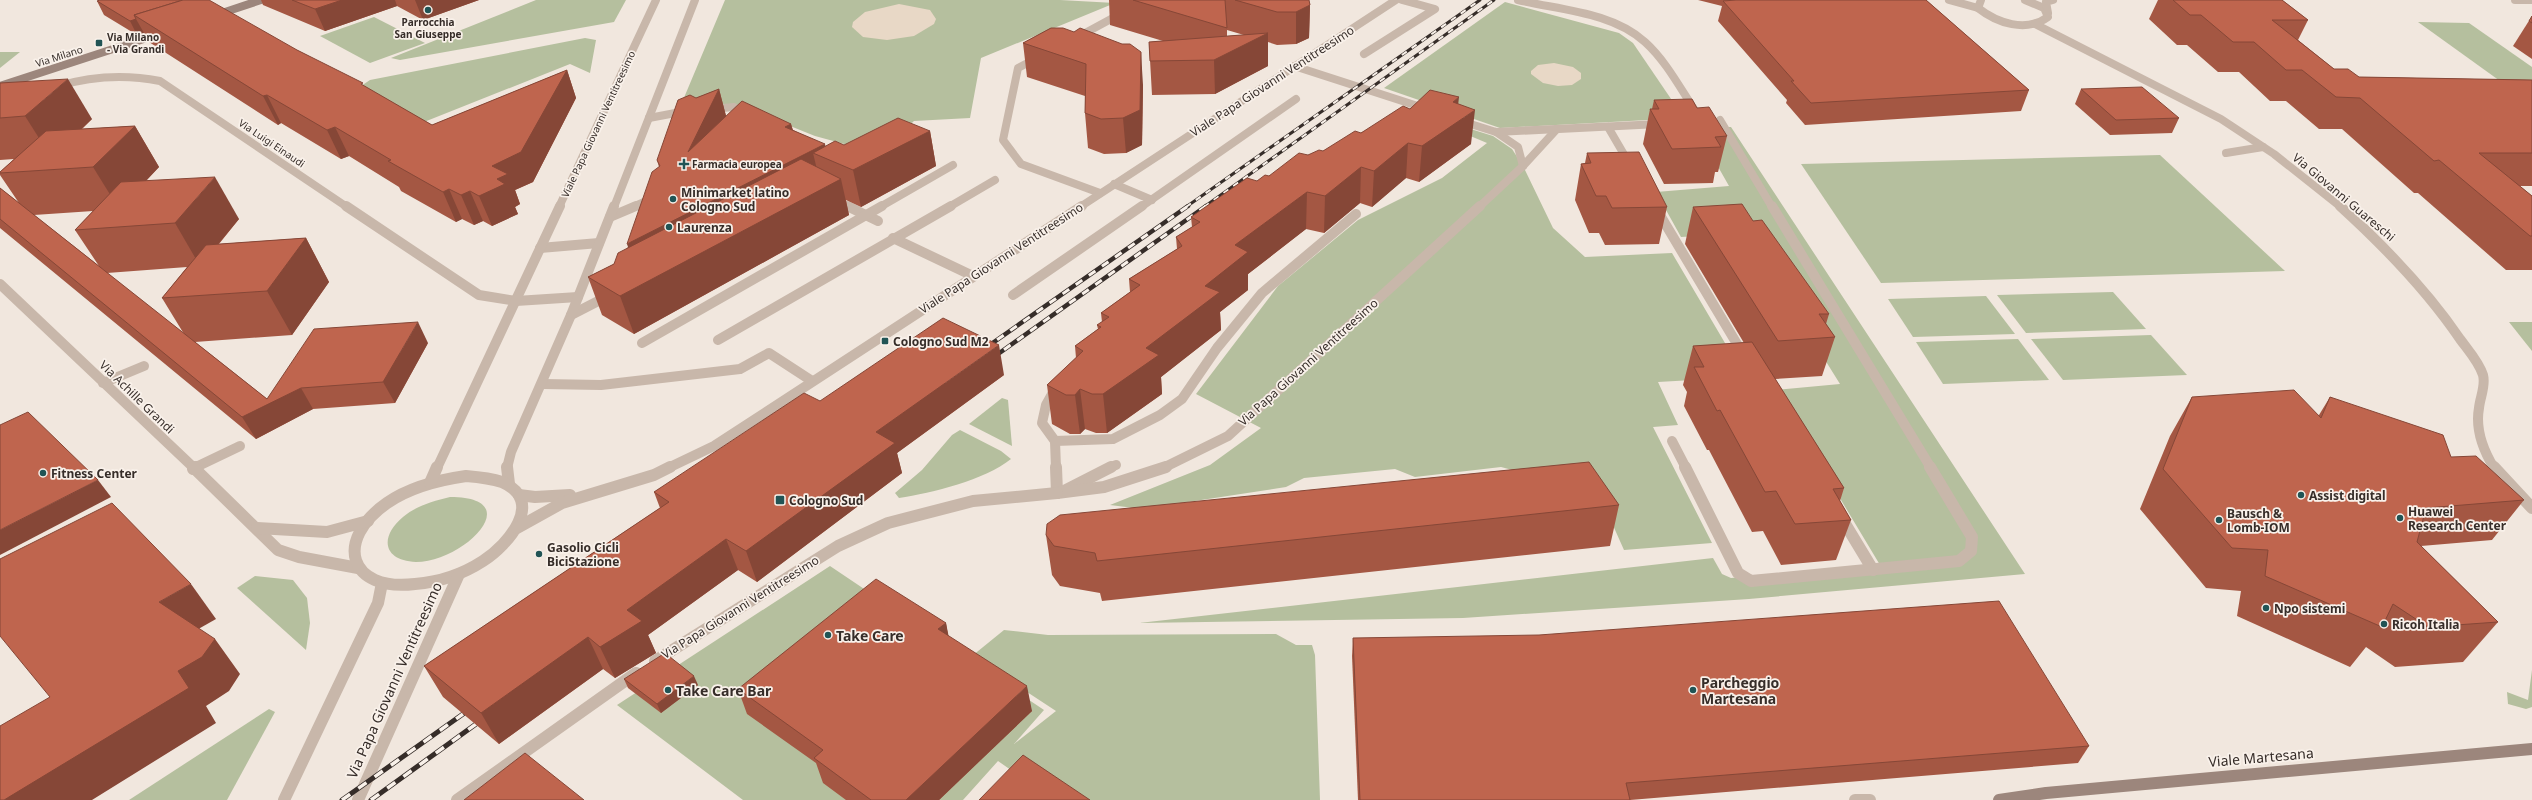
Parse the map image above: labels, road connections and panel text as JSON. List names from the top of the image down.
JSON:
{
  "streets": {
    "street": [
      "Via Milano",
      "Viale Papa Giovanni Ventitreesimo",
      "Via Luigi Einaudi",
      "Via Giovanni Guareschi",
      "Via Papa Giovanni Ventitreesimo",
      "Via Achille Grandi",
      "Viale Martesana"
    ]
  },
  "crossings": [
    ["Viale Papa Giovanni Ventitreesimo", "Via Luigi Einaudi"],
    ["Viale Papa Giovanni Ventitreesimo", "Via Papa Giovanni Ventitreesimo"],
    ["Viale Papa Giovanni Ventitreesimo", "Via Achille Grandi"]
  ],
  "places": {
    "other": [
      "Parrocchia San Giuseppe",
      "Minimarket latino Cologno Sud",
      "Laurenza",
      "Fitness Center",
      "Assist digital",
      "Huawei Research Center",
      "Bausch & Lomb-IOM",
      "Gasolio Cicli BiciStazione",
      "Npo sistemi",
      "Ricoh Italia",
      "Take Care",
      "Take Care Bar",
      "Parcheggio Martesana"
    ],
    "transit": ["Via Milano - Via Grandi", "Cologno Sud M2", "Cologno Sud"],
    "health": ["Farmacia europea"]
  }
}
